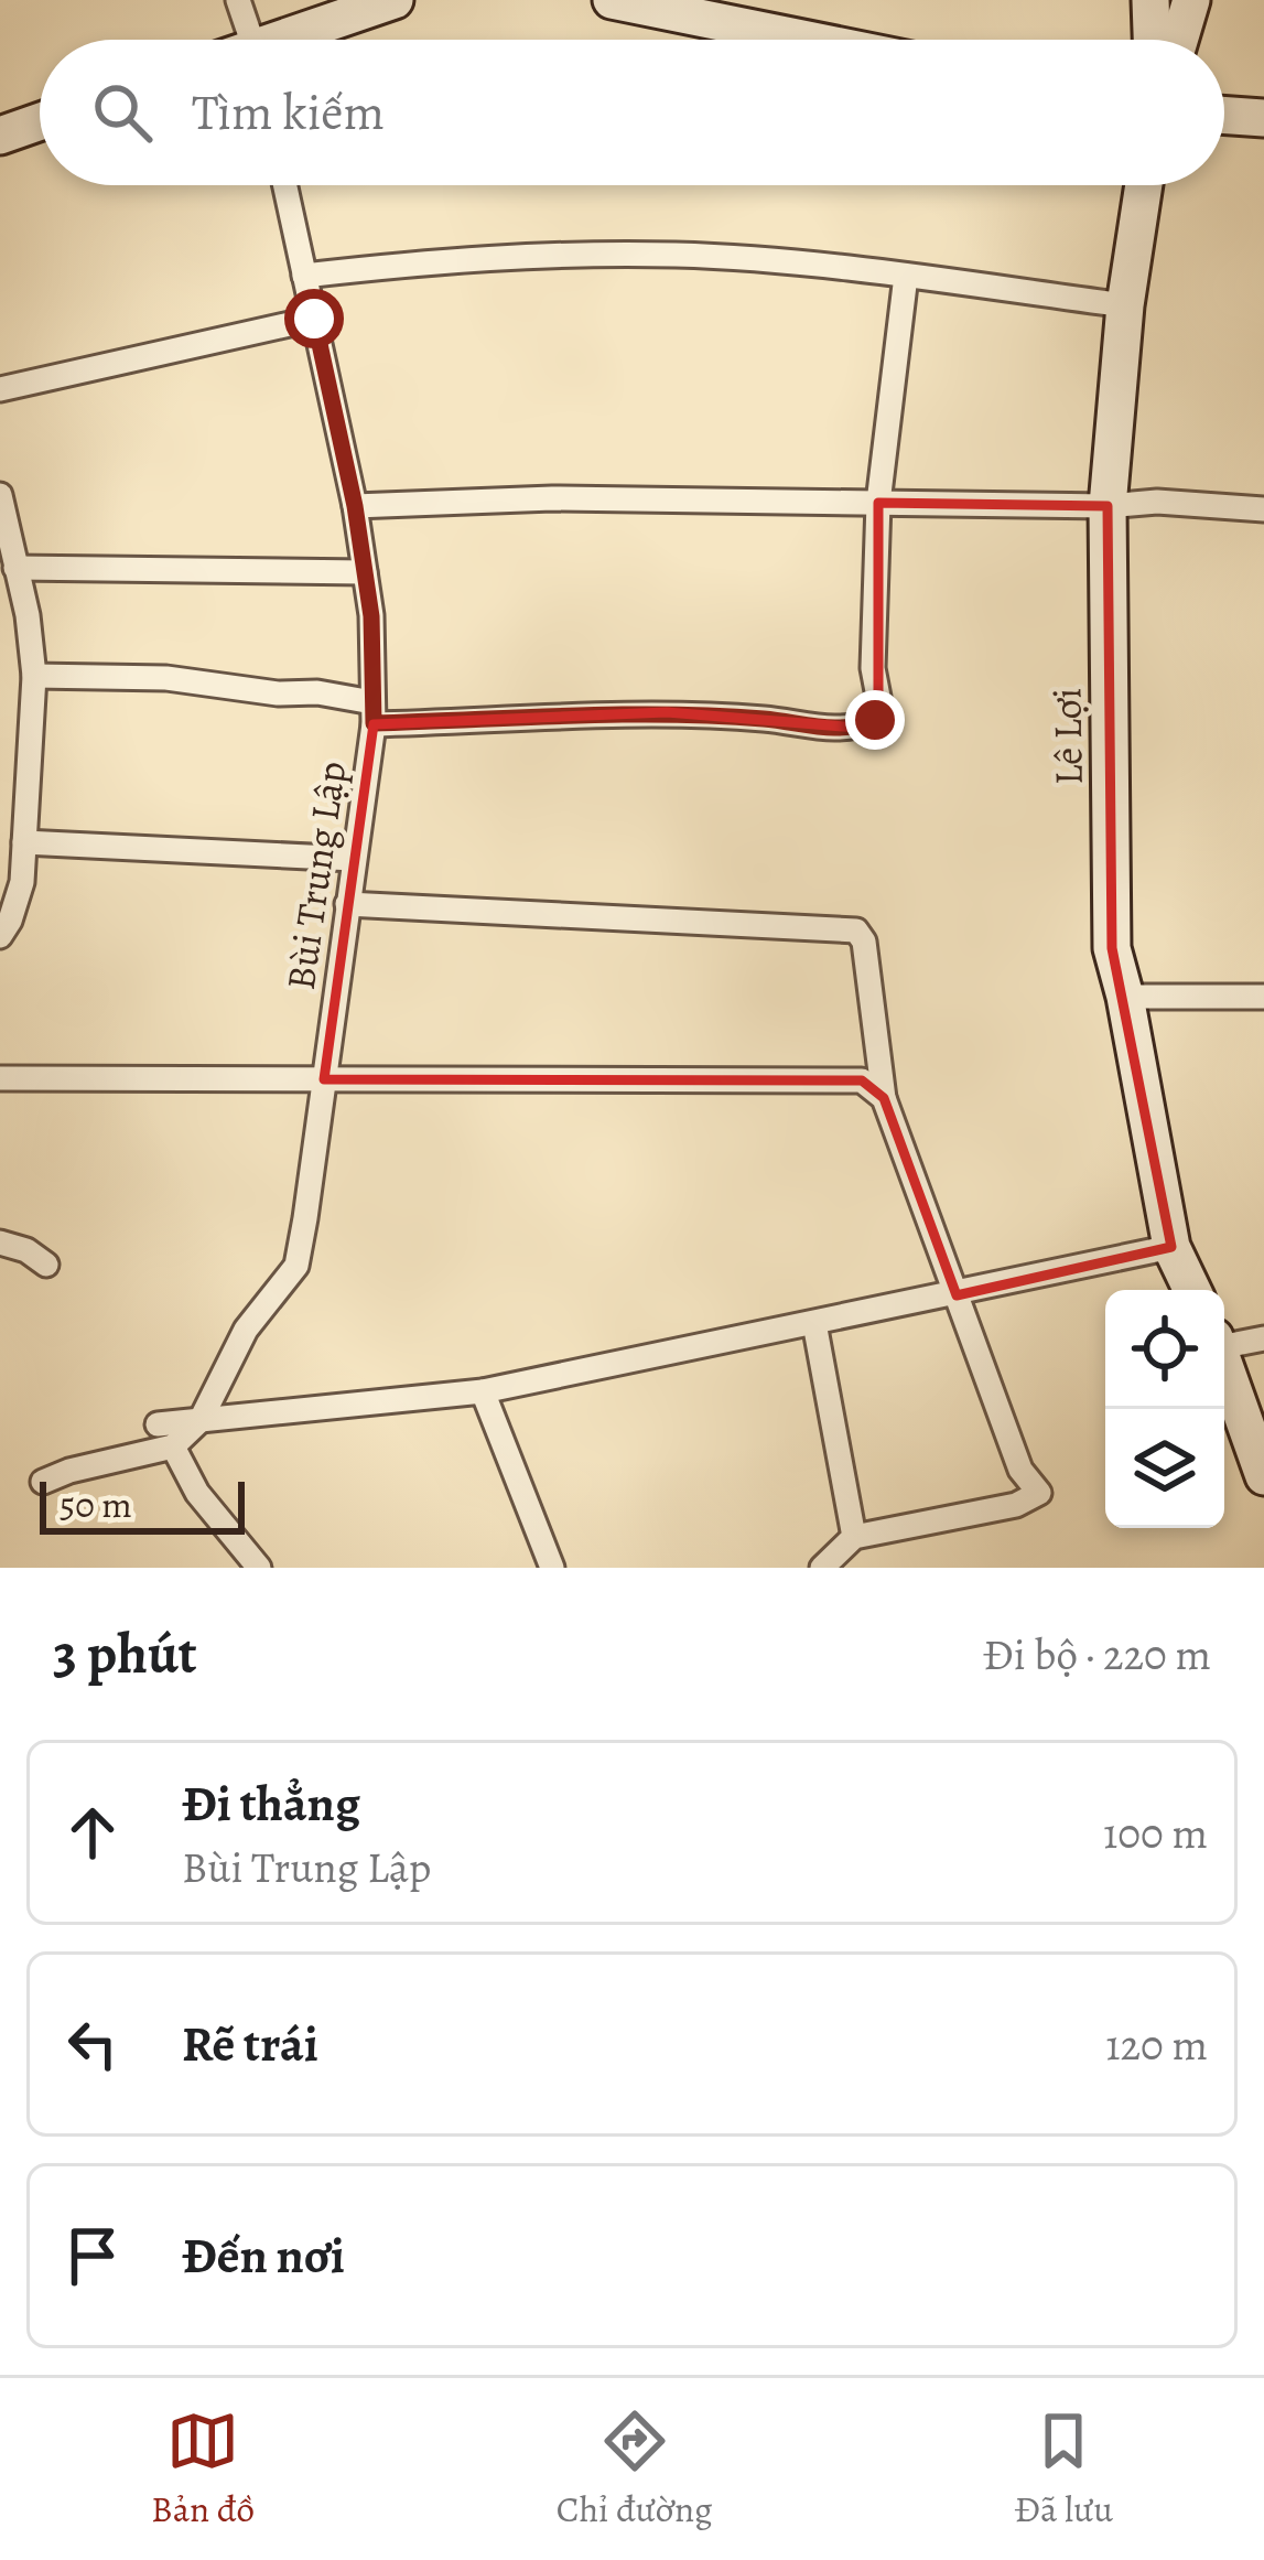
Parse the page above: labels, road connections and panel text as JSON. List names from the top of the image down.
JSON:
{
  "streets": {
    "street": ["Lê Lợi", "Bùi Trung Lập"]
  },
  "scale_bar": "50 m",
  "page": {
    "search": "Tìm kiếm",
    "scale": "50 m",
    "heading": ["3 phút", "Đi bộ · 220 m"],
    "list": [
      ["Đi thẳng", "Bùi Trung Lập", "100 m"],
      ["Rẽ trái", "120 m"],
      "Đến nơi"
    ],
    "nav": ["Bản đồ", "Chỉ đường", "Đã lưu"]
  }
}
